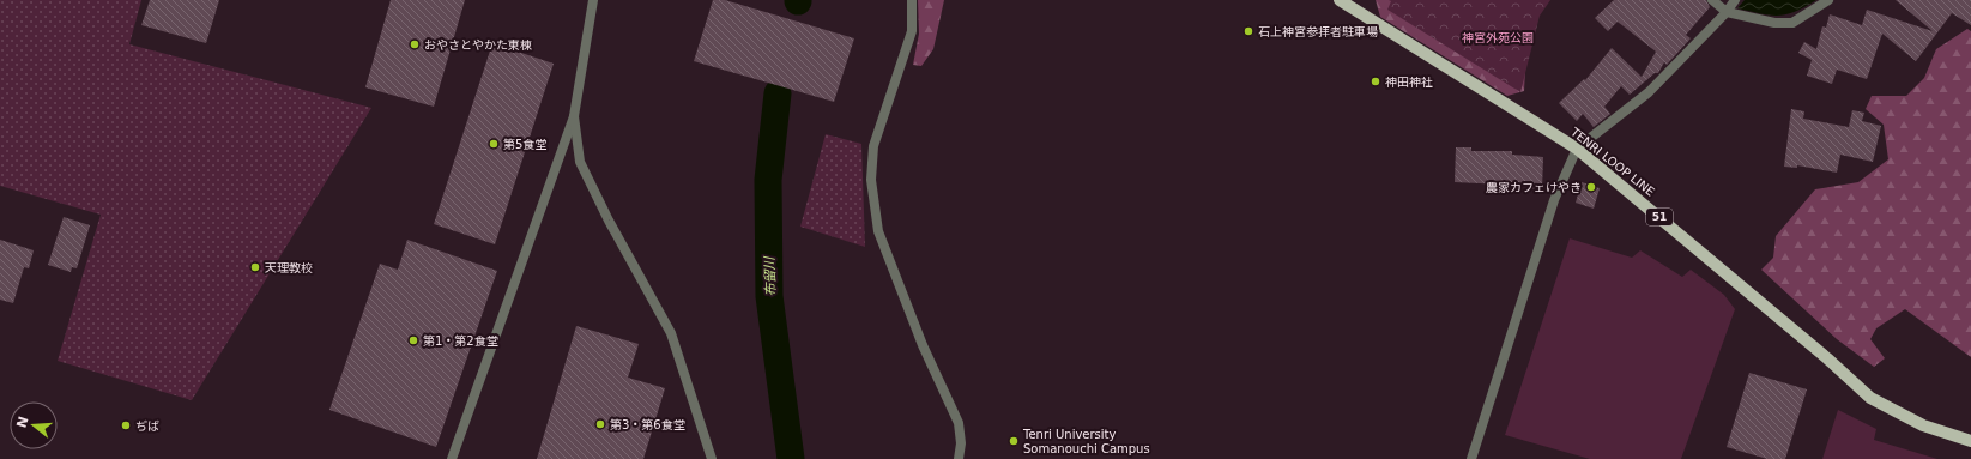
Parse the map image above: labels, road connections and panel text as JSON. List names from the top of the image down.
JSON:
{
  "streets": {
    "main road": ["TENRI LOOP LINE", "51"]
  },
  "water": ["布留川"],
  "parks": ["神宮外苑公園"],
  "places": [
    "石上神宮参拝者駐車場",
    "おやさとやかた東棟",
    "神田神社",
    "第5食堂",
    "農家カフェけやき",
    "天理教校",
    "第1・第2食堂",
    "第3・第6食堂",
    "ぢば",
    "Tenri University Somanouchi Campus"
  ],
  "north": "left"
}
